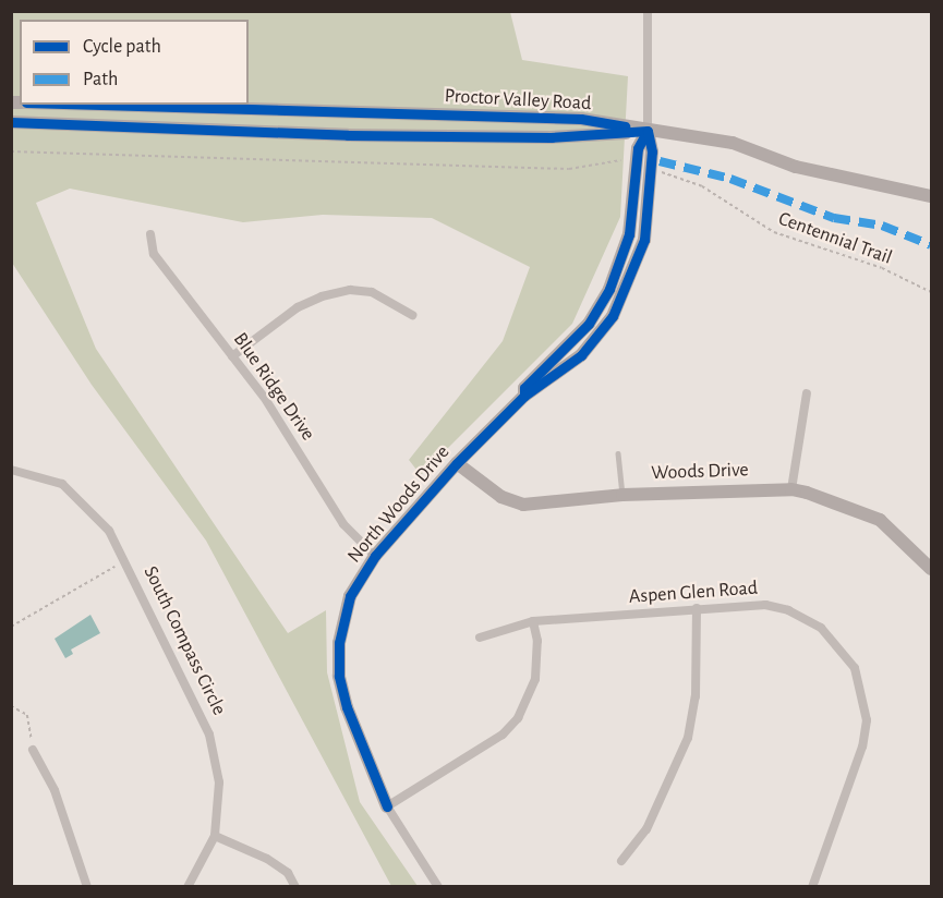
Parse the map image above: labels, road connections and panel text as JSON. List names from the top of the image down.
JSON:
{
  "streets": {
    "street": [
      "Proctor Valley Road",
      "Blue Ridge Drive",
      "Woods Drive",
      "North Woods Drive",
      "Aspen Glen Road",
      "South Compass Circle"
    ],
    "path": ["Centennial Trail"]
  },
  "crossings": [
    ["Proctor Valley Road", "North Woods Drive"],
    ["Blue Ridge Drive", "North Woods Drive"],
    ["Woods Drive", "North Woods Drive"]
  ],
  "legend": ["Cycle path", "Path"]
}
